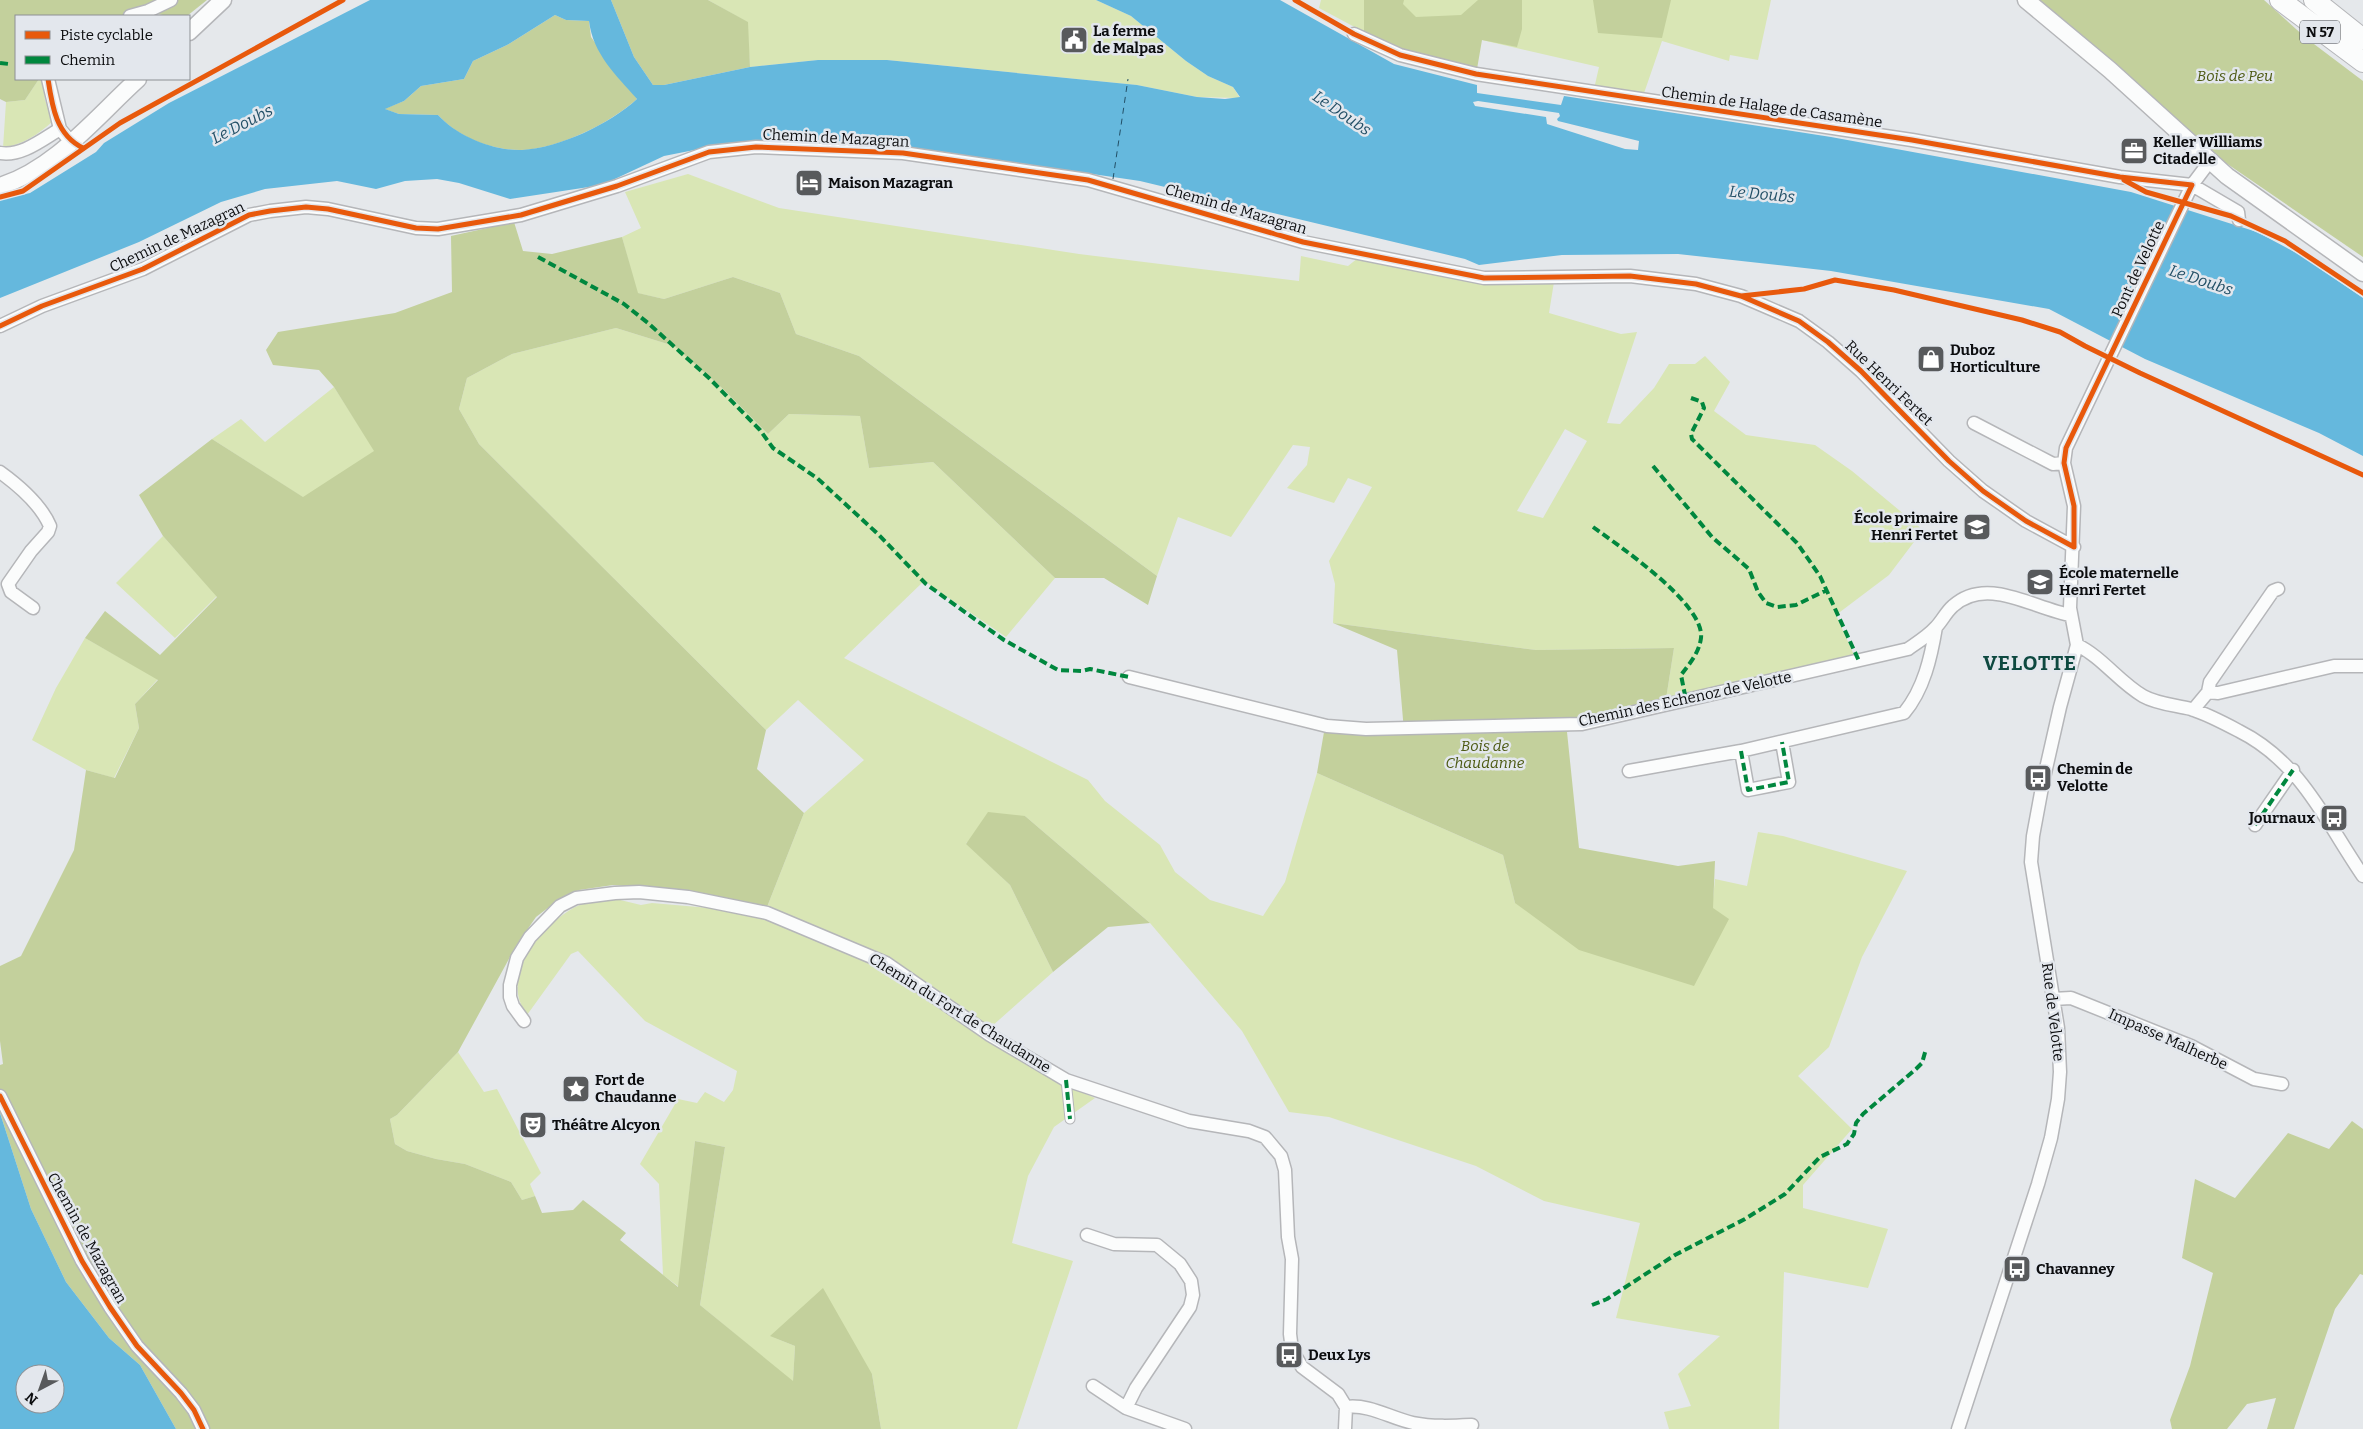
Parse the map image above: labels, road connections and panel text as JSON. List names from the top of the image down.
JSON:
{
  "streets": {
    "highway": ["N 57"],
    "street": [
      "Chemin de Halage de Casamène",
      "Chemin de Mazagran",
      "Pont de Velotte",
      "Rue Henri Fertet",
      "Chemin des Echenoz de Velotte",
      "Rue de Velotte",
      "Chemin du Fort de Chaudanne",
      "Impasse Malherbe"
    ]
  },
  "crossings": [
    ["Chemin de Halage de Casamène", "Pont de Velotte"],
    ["Chemin de Mazagran", "Rue Henri Fertet"],
    ["Rue de Velotte", "Impasse Malherbe"]
  ],
  "districts": ["VELOTTE"],
  "water": ["Le Doubs"],
  "parks": ["Bois de Peu", "Bois de Chaudanne"],
  "places": {
    "public building": ["La ferme de Malpas"],
    "office": ["Keller Williams Citadelle"],
    "hotel": ["Maison Mazagran"],
    "shop": ["Duboz Horticulture"],
    "school or university": ["École primaire Henri Fertet", "École maternelle Henri Fertet"],
    "bus stop": [
      "Chemin de Velotte",
      "Journaux",
      "Chavanney",
      "Deux Lys"
    ],
    "place": ["Fort de Chaudanne"],
    "theatre": ["Théâtre Alcyon"]
  },
  "legend": ["Piste cyclable", "Chemin"],
  "north": "bottom left"
}
